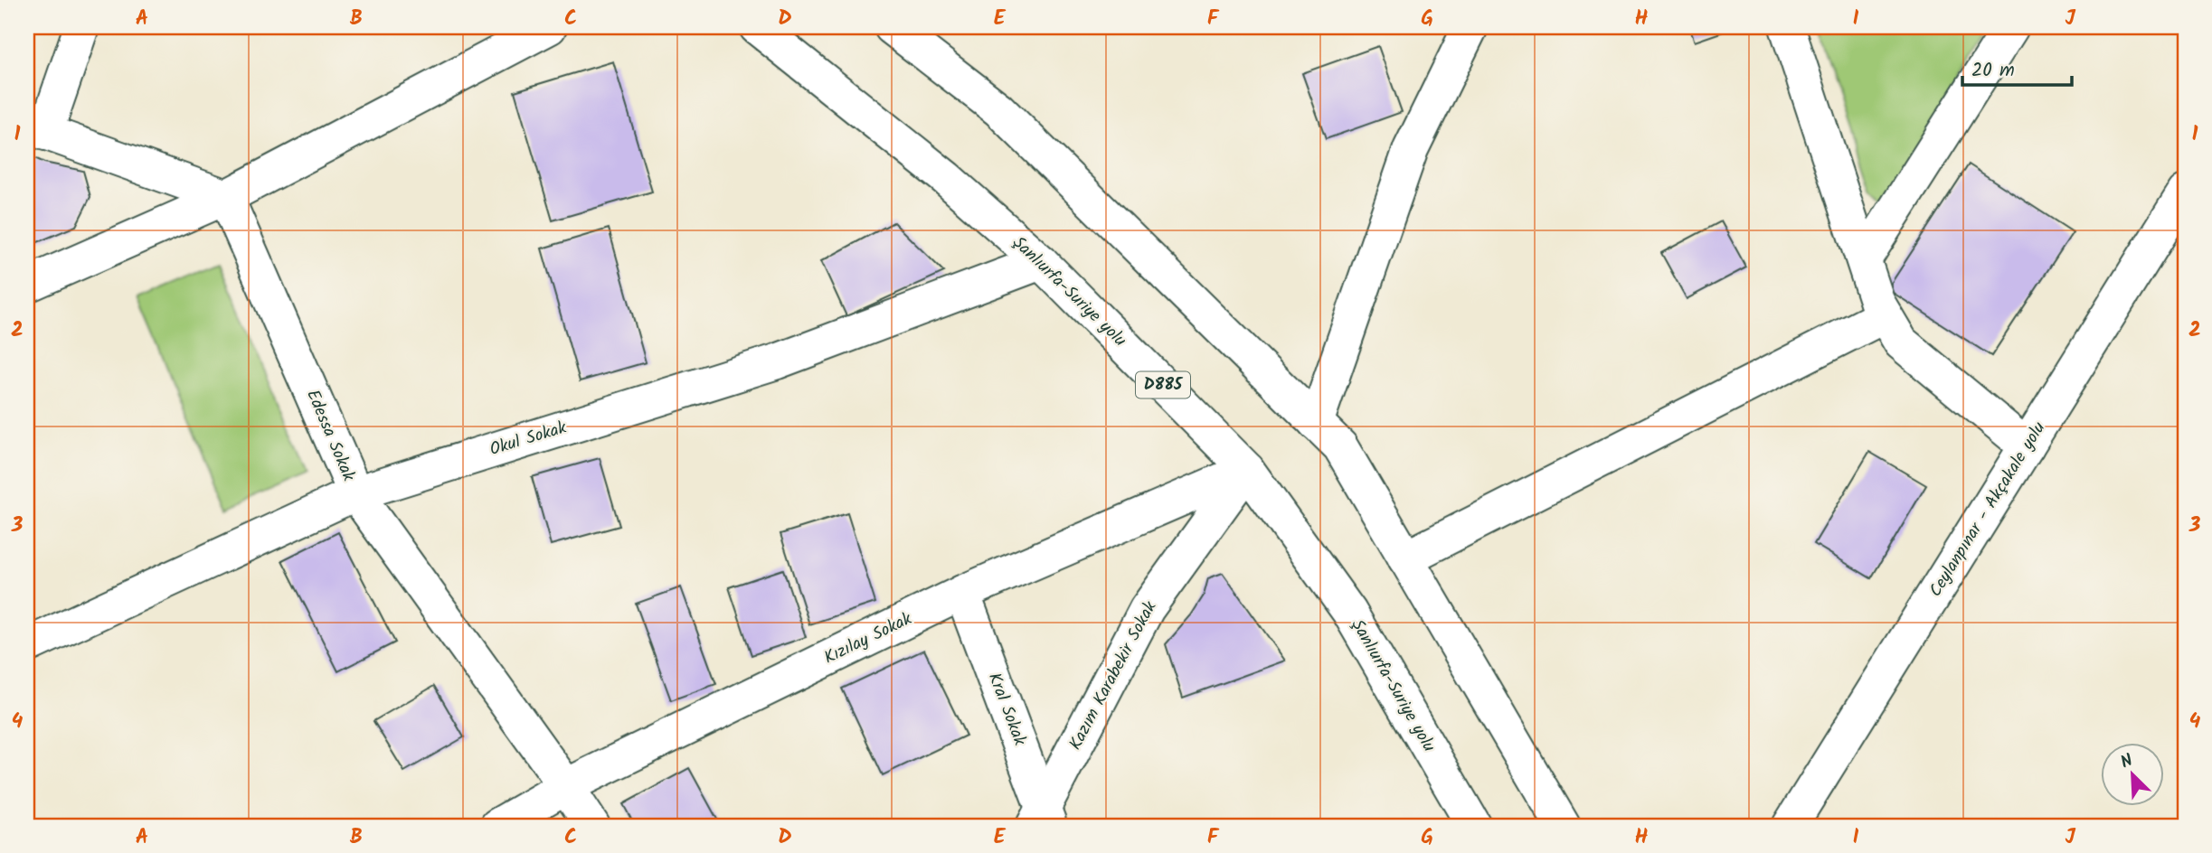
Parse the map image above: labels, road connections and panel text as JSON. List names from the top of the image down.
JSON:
{
  "streets": {
    "street": [
      "Şanlıurfa-Suriye yolu",
      "D885",
      "Edessa Sokak",
      "Okul Sokak",
      "Ceylanpınar - Akçakale yolu",
      "Kızılay Sokak",
      "Kazım Karabekir Sokak",
      "Kral Sokak"
    ]
  },
  "crossings": [
    ["Şanlıurfa-Suriye yolu", "Okul Sokak"],
    ["Şanlıurfa-Suriye yolu", "Kızılay Sokak"],
    ["Şanlıurfa-Suriye yolu", "Kazım Karabekir Sokak"],
    ["Edessa Sokak", "Okul Sokak"],
    ["Edessa Sokak", "Kızılay Sokak"],
    ["Kızılay Sokak", "Kazım Karabekir Sokak"],
    ["Kızılay Sokak", "Kral Sokak"],
    ["Kazım Karabekir Sokak", "Kral Sokak"]
  ],
  "scale_bar": "20 m",
  "north": "top left",
  "grid": {
    "columns": [
      "A",
      "B",
      "C",
      "D",
      "E",
      "F",
      "G",
      "H",
      "I",
      "J"
    ],
    "rows": [
      "1",
      "2",
      "3",
      "4"
    ]
  }
}
